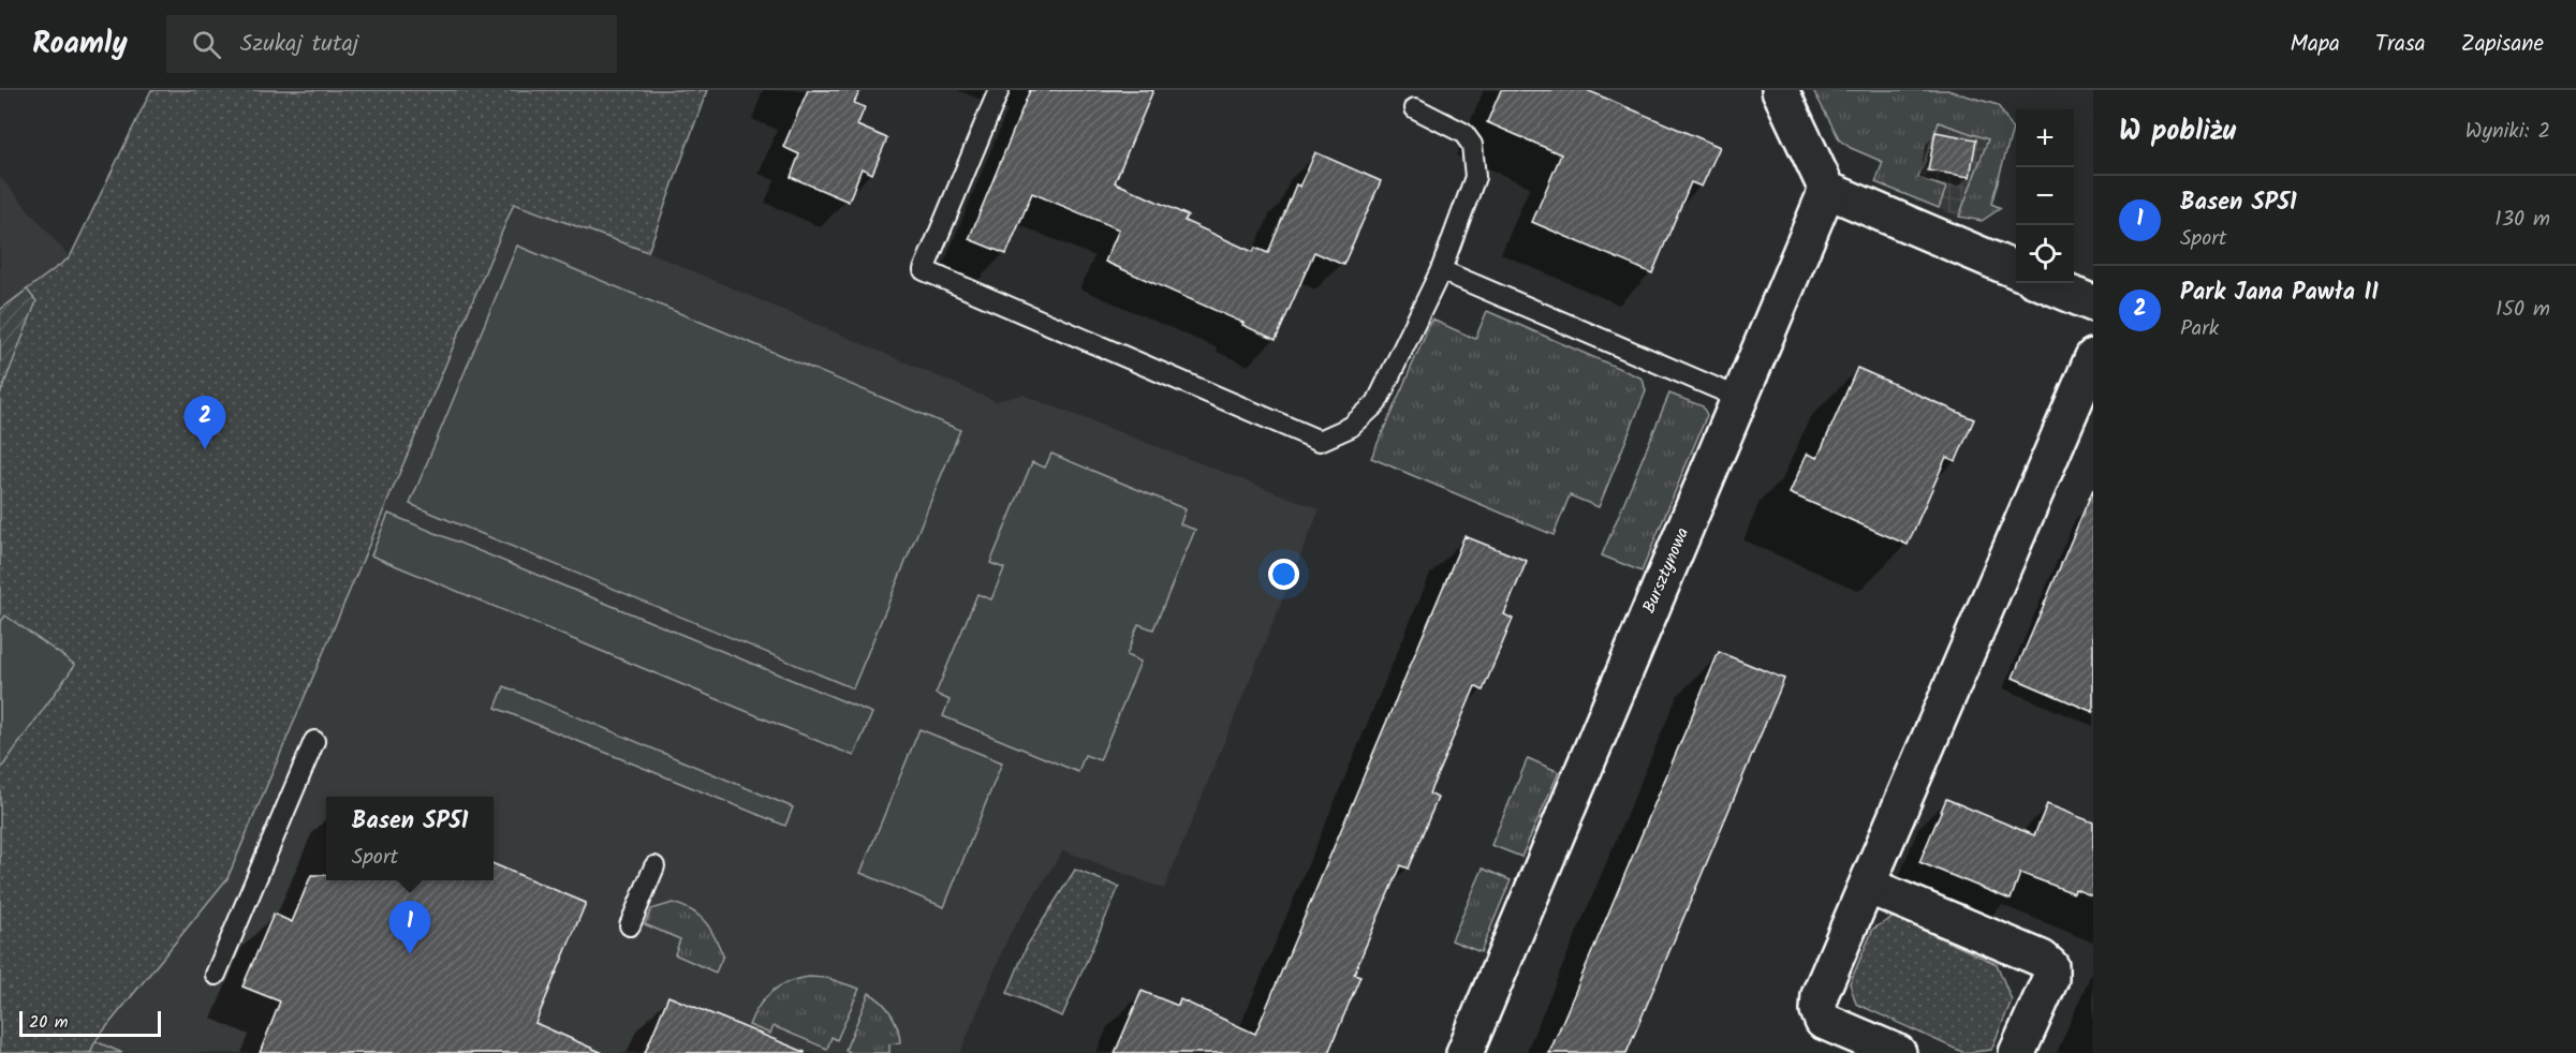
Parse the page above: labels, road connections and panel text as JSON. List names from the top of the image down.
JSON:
{
  "streets": {
    "street": ["Bursztynowa"]
  },
  "scale_bar": "20 m",
  "page": {
    "header": "Roamly",
    "search": "Szukaj tutaj",
    "nav": ["Mapa", "Trasa", "Zapisane"],
    "heading": ["W pobliżu", "Wyniki: 2"],
    "map_buttons": ["+", "−"],
    "list": [
      {
        "mark": "1",
        "name": "Basen SP51",
        "note": "Sport",
        "value": "130 m"
      },
      {
        "mark": "2",
        "name": "Park Jana Pawła II",
        "note": "Park",
        "value": "150 m"
      }
    ],
    "pins": ["2", "1"],
    "popup": ["Basen SP51", "Sport"],
    "scale": "20 m"
  }
}
